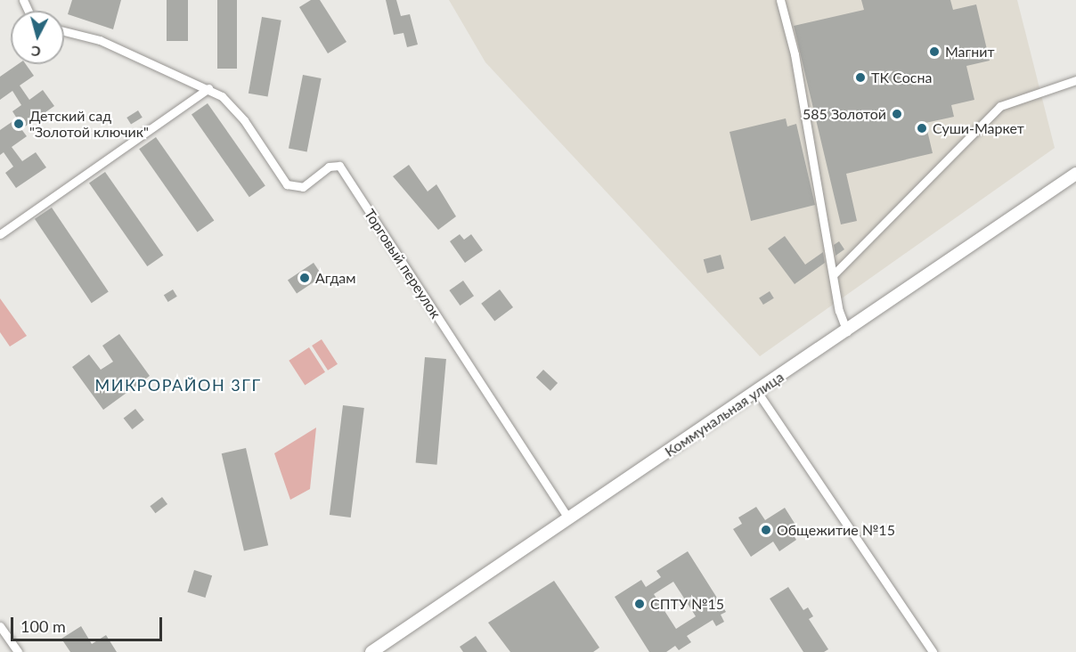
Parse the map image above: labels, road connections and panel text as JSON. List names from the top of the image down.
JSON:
{
  "streets": {
    "main road": ["Коммунальная улица"],
    "street": ["Торговый переулок"]
  },
  "crossings": [
    ["Торговый переулок", "Коммунальная улица"]
  ],
  "districts": ["МИКРОРАЙОН 3ГГ"],
  "places": [
    "Магнит",
    "ТК Сосна",
    "585 Золотой",
    "Детский сад \"Золотой ключик\"",
    "Суши-Маркет",
    "Агдам",
    "Общежитие №15",
    "СПТУ №15"
  ],
  "scale_bar": "100 m",
  "north": "bottom"
}
